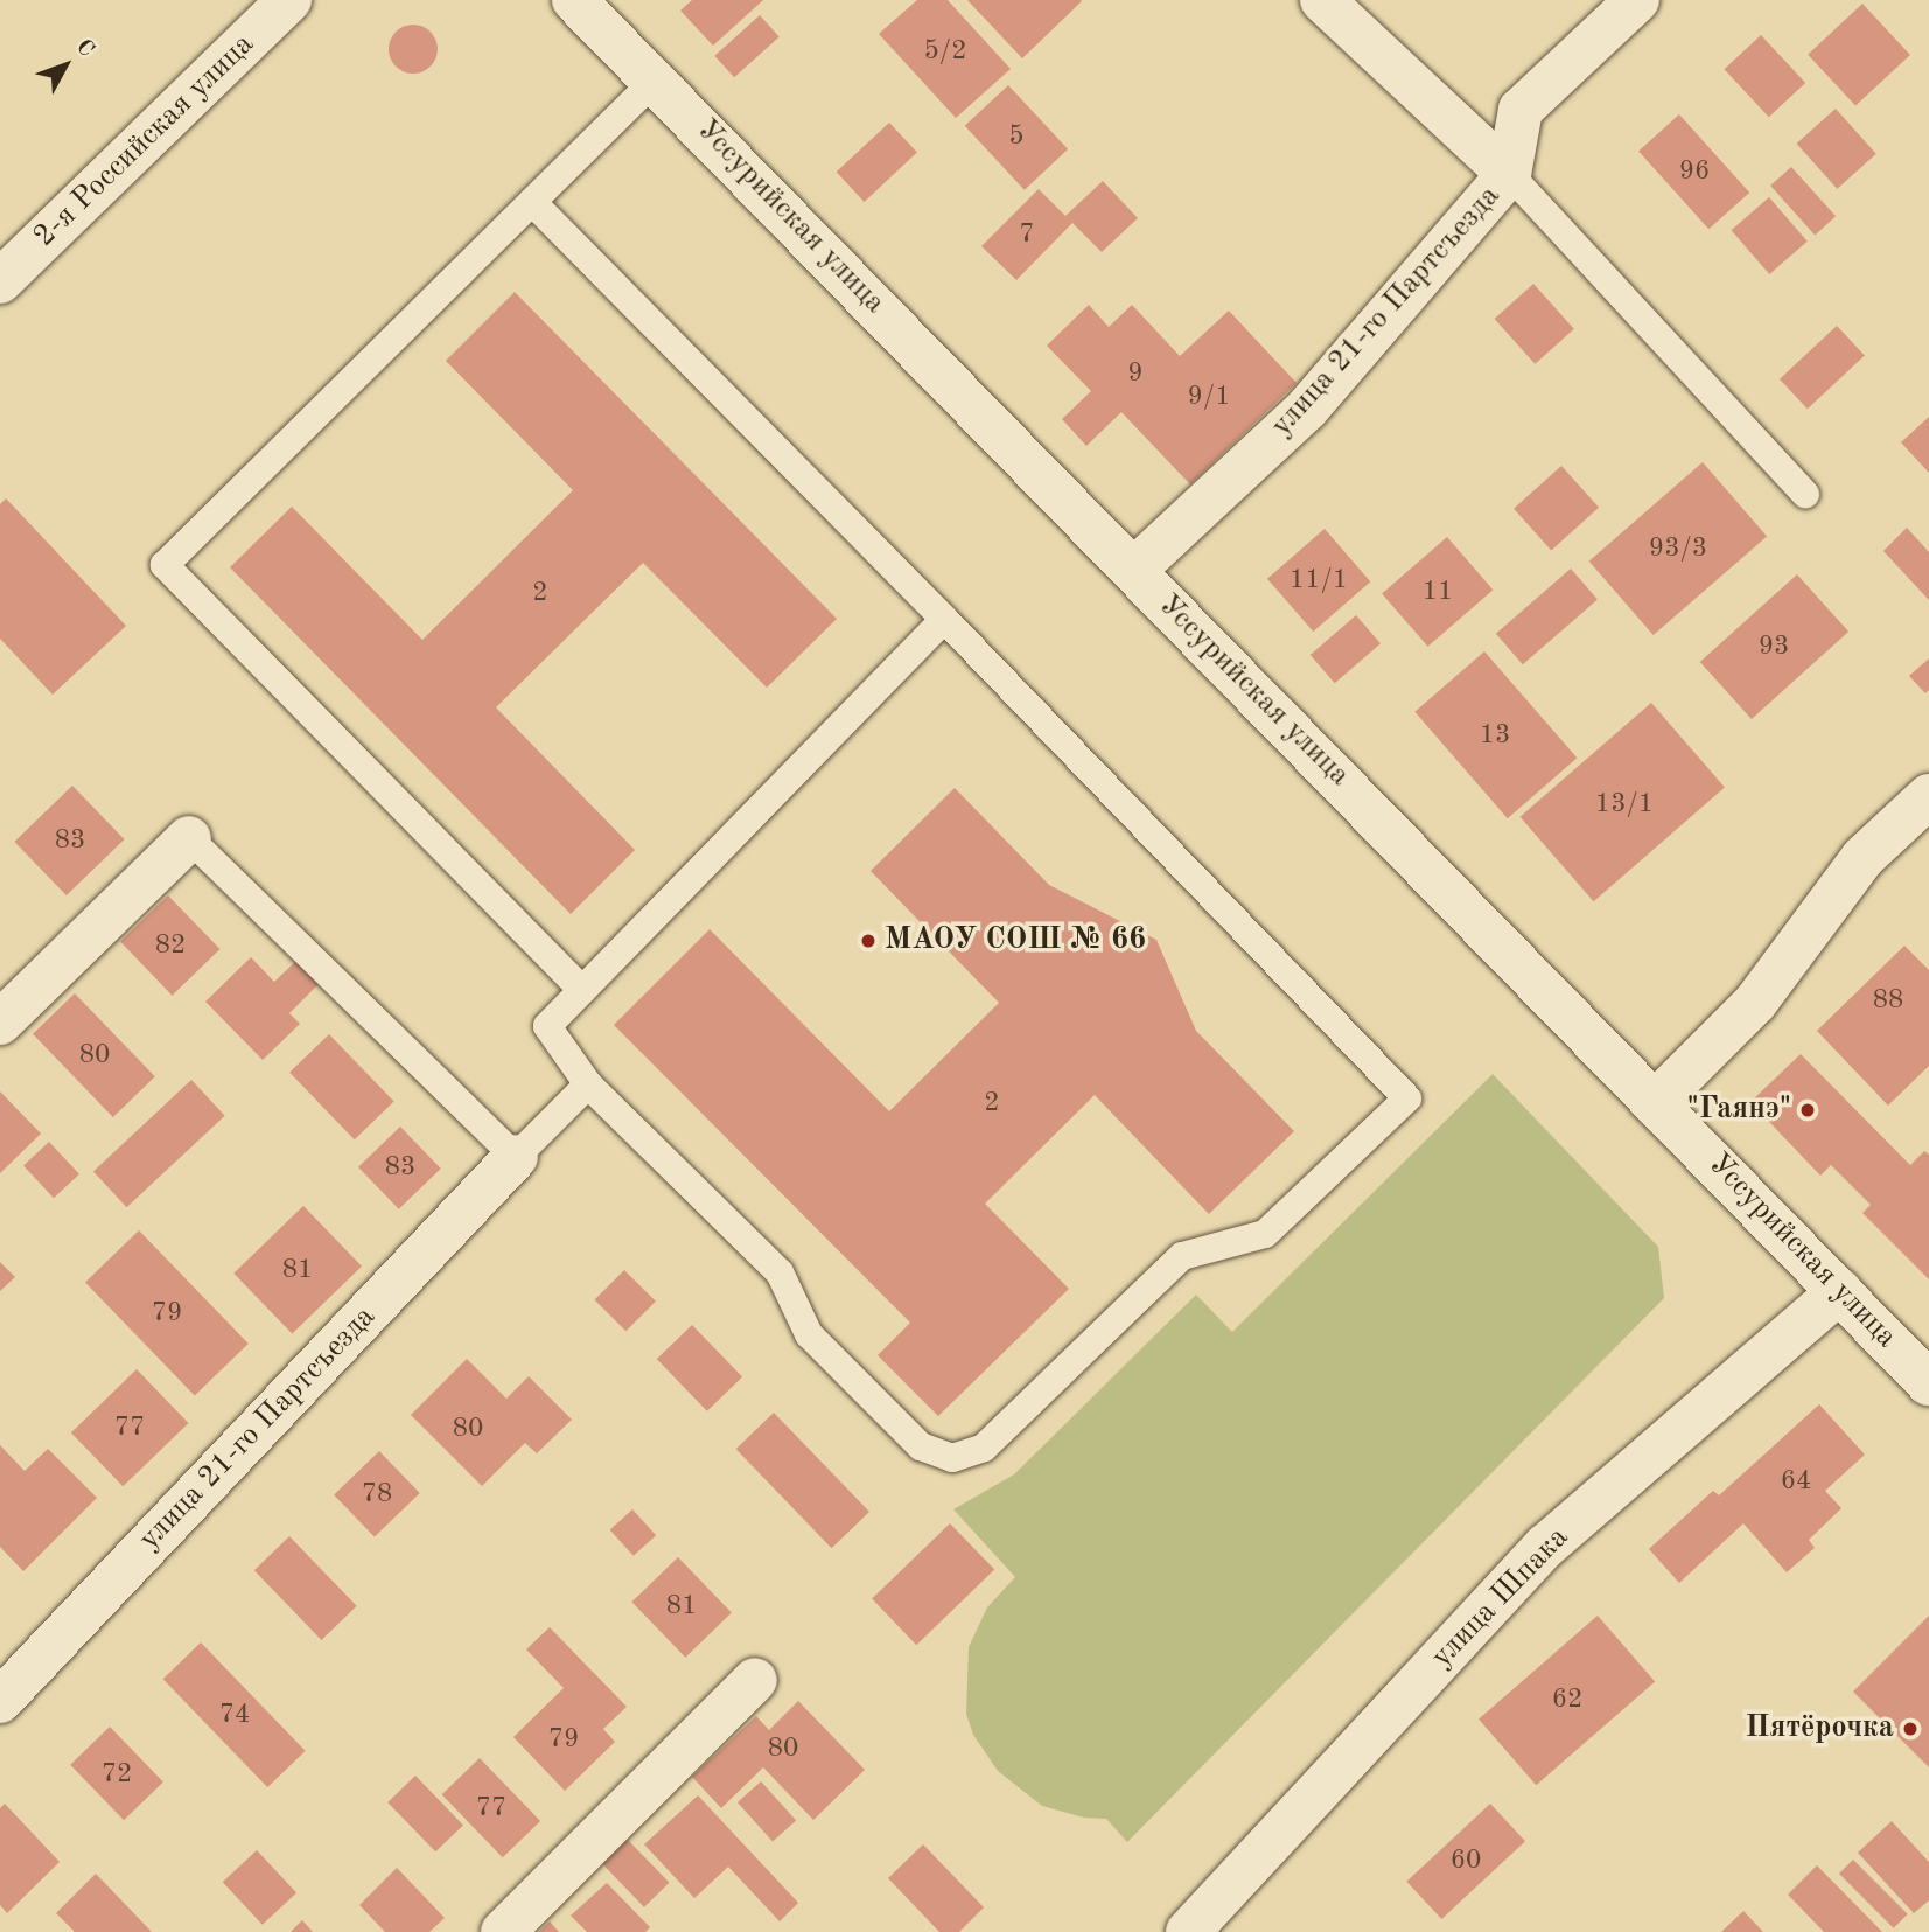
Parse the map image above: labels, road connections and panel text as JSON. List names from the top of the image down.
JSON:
{
  "streets": {
    "street": [
      "2-я Российская улица",
      "Уссурийская улица",
      "улица 21-го Партсъезда",
      "улица Шпака"
    ]
  },
  "crossings": [
    ["Уссурийская улица", "улица 21-го Партсъезда"],
    ["Уссурийская улица", "улица Шпака"]
  ],
  "places": ["МАОУ СОШ № 66", "\"Гаянэ\"", "Пятёрочка"],
  "house_numbers": [
    "5/2",
    "5",
    "96",
    "7",
    "9",
    "9/1",
    "93/3",
    "11/1",
    "11",
    "2",
    "93",
    "13",
    "13/1",
    "83",
    "82",
    "88",
    "80",
    "2",
    "83",
    "81",
    "79",
    "77",
    "80",
    "64",
    "78",
    "81",
    "62",
    "74",
    "79",
    "80",
    "72",
    "77",
    "60"
  ],
  "north": "top right"
}
